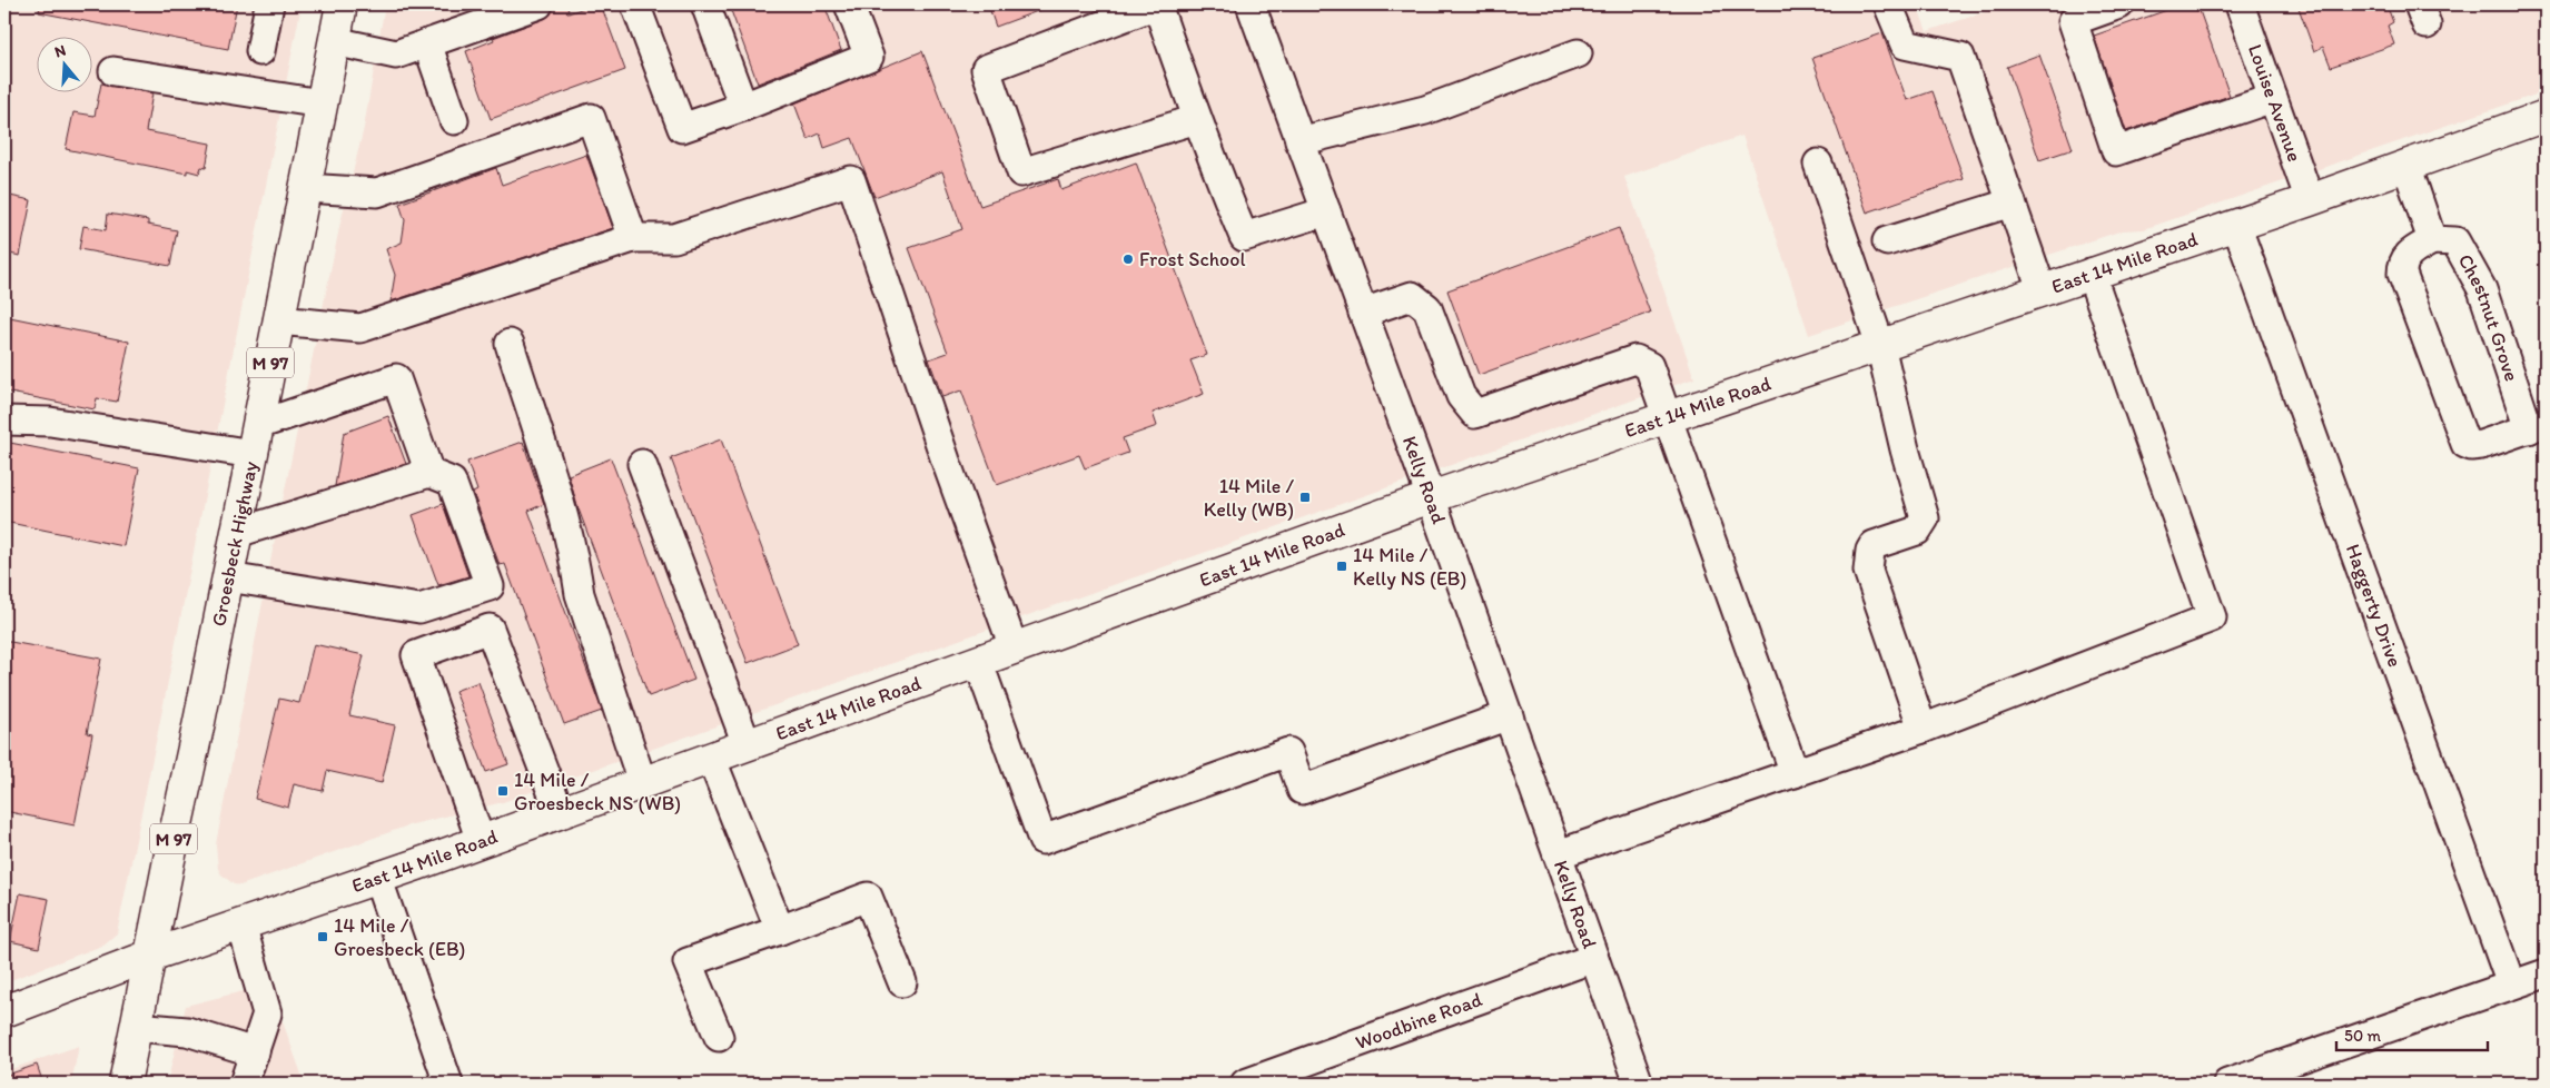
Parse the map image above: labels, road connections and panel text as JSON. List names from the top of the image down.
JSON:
{
  "streets": {
    "main road": ["East 14 Mile Road", "M 97", "Groesbeck Highway"],
    "street": [
      "Louise Avenue",
      "Chestnut Grove",
      "Kelly Road",
      "Haggerty Drive",
      "Woodbine Road"
    ]
  },
  "crossings": [
    ["Louise Avenue", "East 14 Mile Road"],
    ["East 14 Mile Road", "Chestnut Grove"],
    ["East 14 Mile Road", "Kelly Road"],
    ["East 14 Mile Road", "Groesbeck Highway"],
    ["East 14 Mile Road", "Haggerty Drive"],
    ["Kelly Road", "Woodbine Road"]
  ],
  "places": {
    "other": ["Frost School"],
    "transit": [
      "14 Mile / Kelly (WB)",
      "14 Mile / Kelly NS (EB)",
      "14 Mile / Groesbeck NS (WB)",
      "14 Mile / Groesbeck (EB)"
    ]
  },
  "scale_bar": "50 m",
  "north": "top"
}
